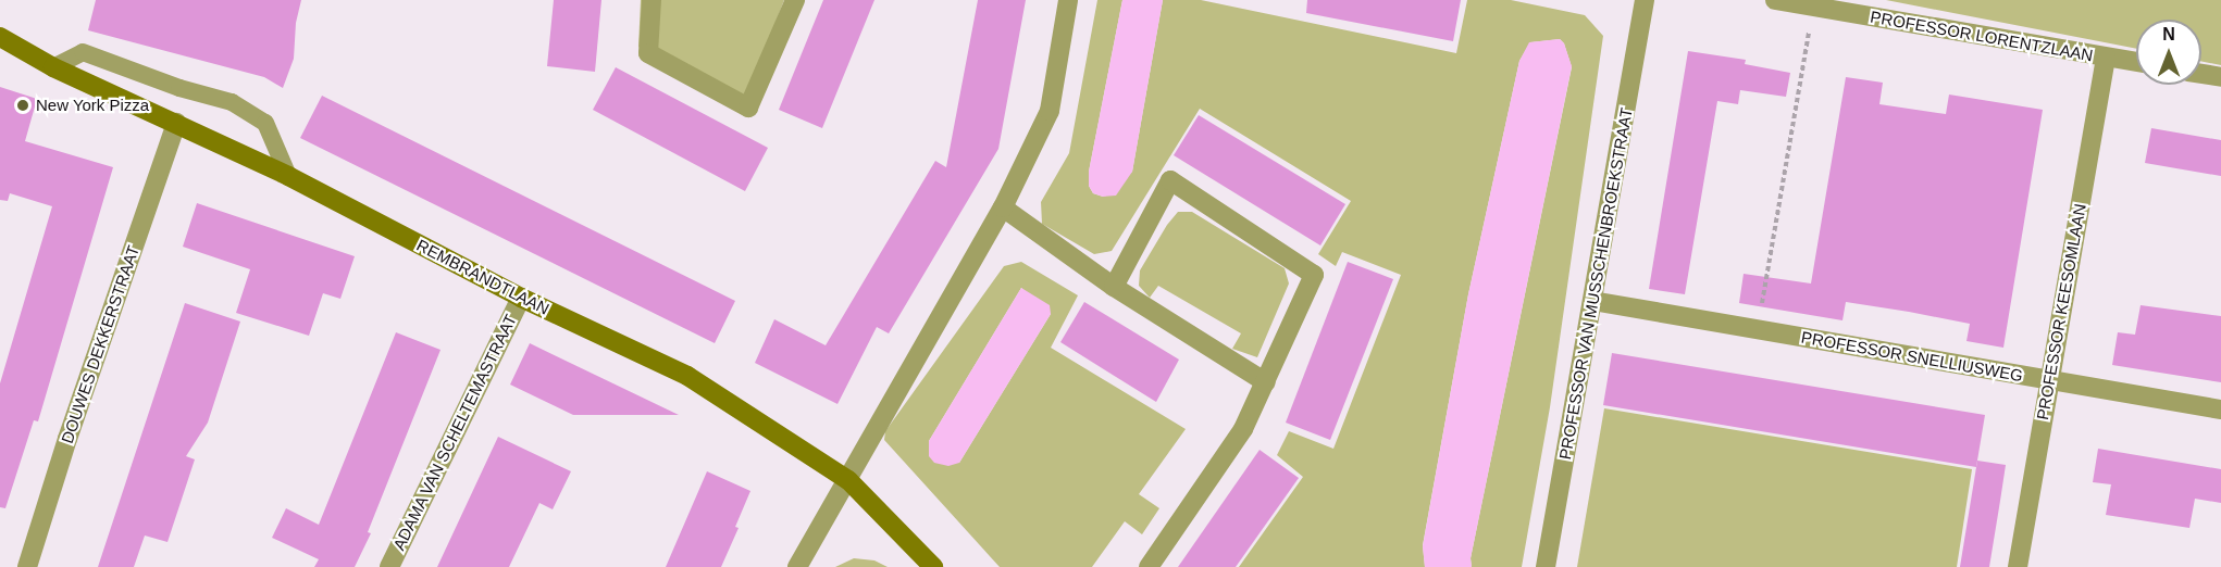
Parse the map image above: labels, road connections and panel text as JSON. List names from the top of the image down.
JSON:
{
  "streets": {
    "street": [
      "PROFESSOR LORENTZLAAN",
      "REMBRANDTLAAN",
      "PROFESSOR VAN MUSSCHENBROEKSTRAAT",
      "PROFESSOR KEESOMLAAN",
      "DOUWES DEKKERSTRAAT",
      "PROFESSOR SNELLIUSWEG",
      "ADAMA VAN SCHELTEMASTRAAT"
    ]
  },
  "crossings": [
    ["PROFESSOR LORENTZLAAN", "PROFESSOR KEESOMLAAN"],
    ["REMBRANDTLAAN", "DOUWES DEKKERSTRAAT"],
    ["REMBRANDTLAAN", "ADAMA VAN SCHELTEMASTRAAT"],
    ["PROFESSOR VAN MUSSCHENBROEKSTRAAT", "PROFESSOR SNELLIUSWEG"],
    ["PROFESSOR KEESOMLAAN", "PROFESSOR SNELLIUSWEG"]
  ],
  "places": ["New York Pizza"],
  "north": "top"
}
